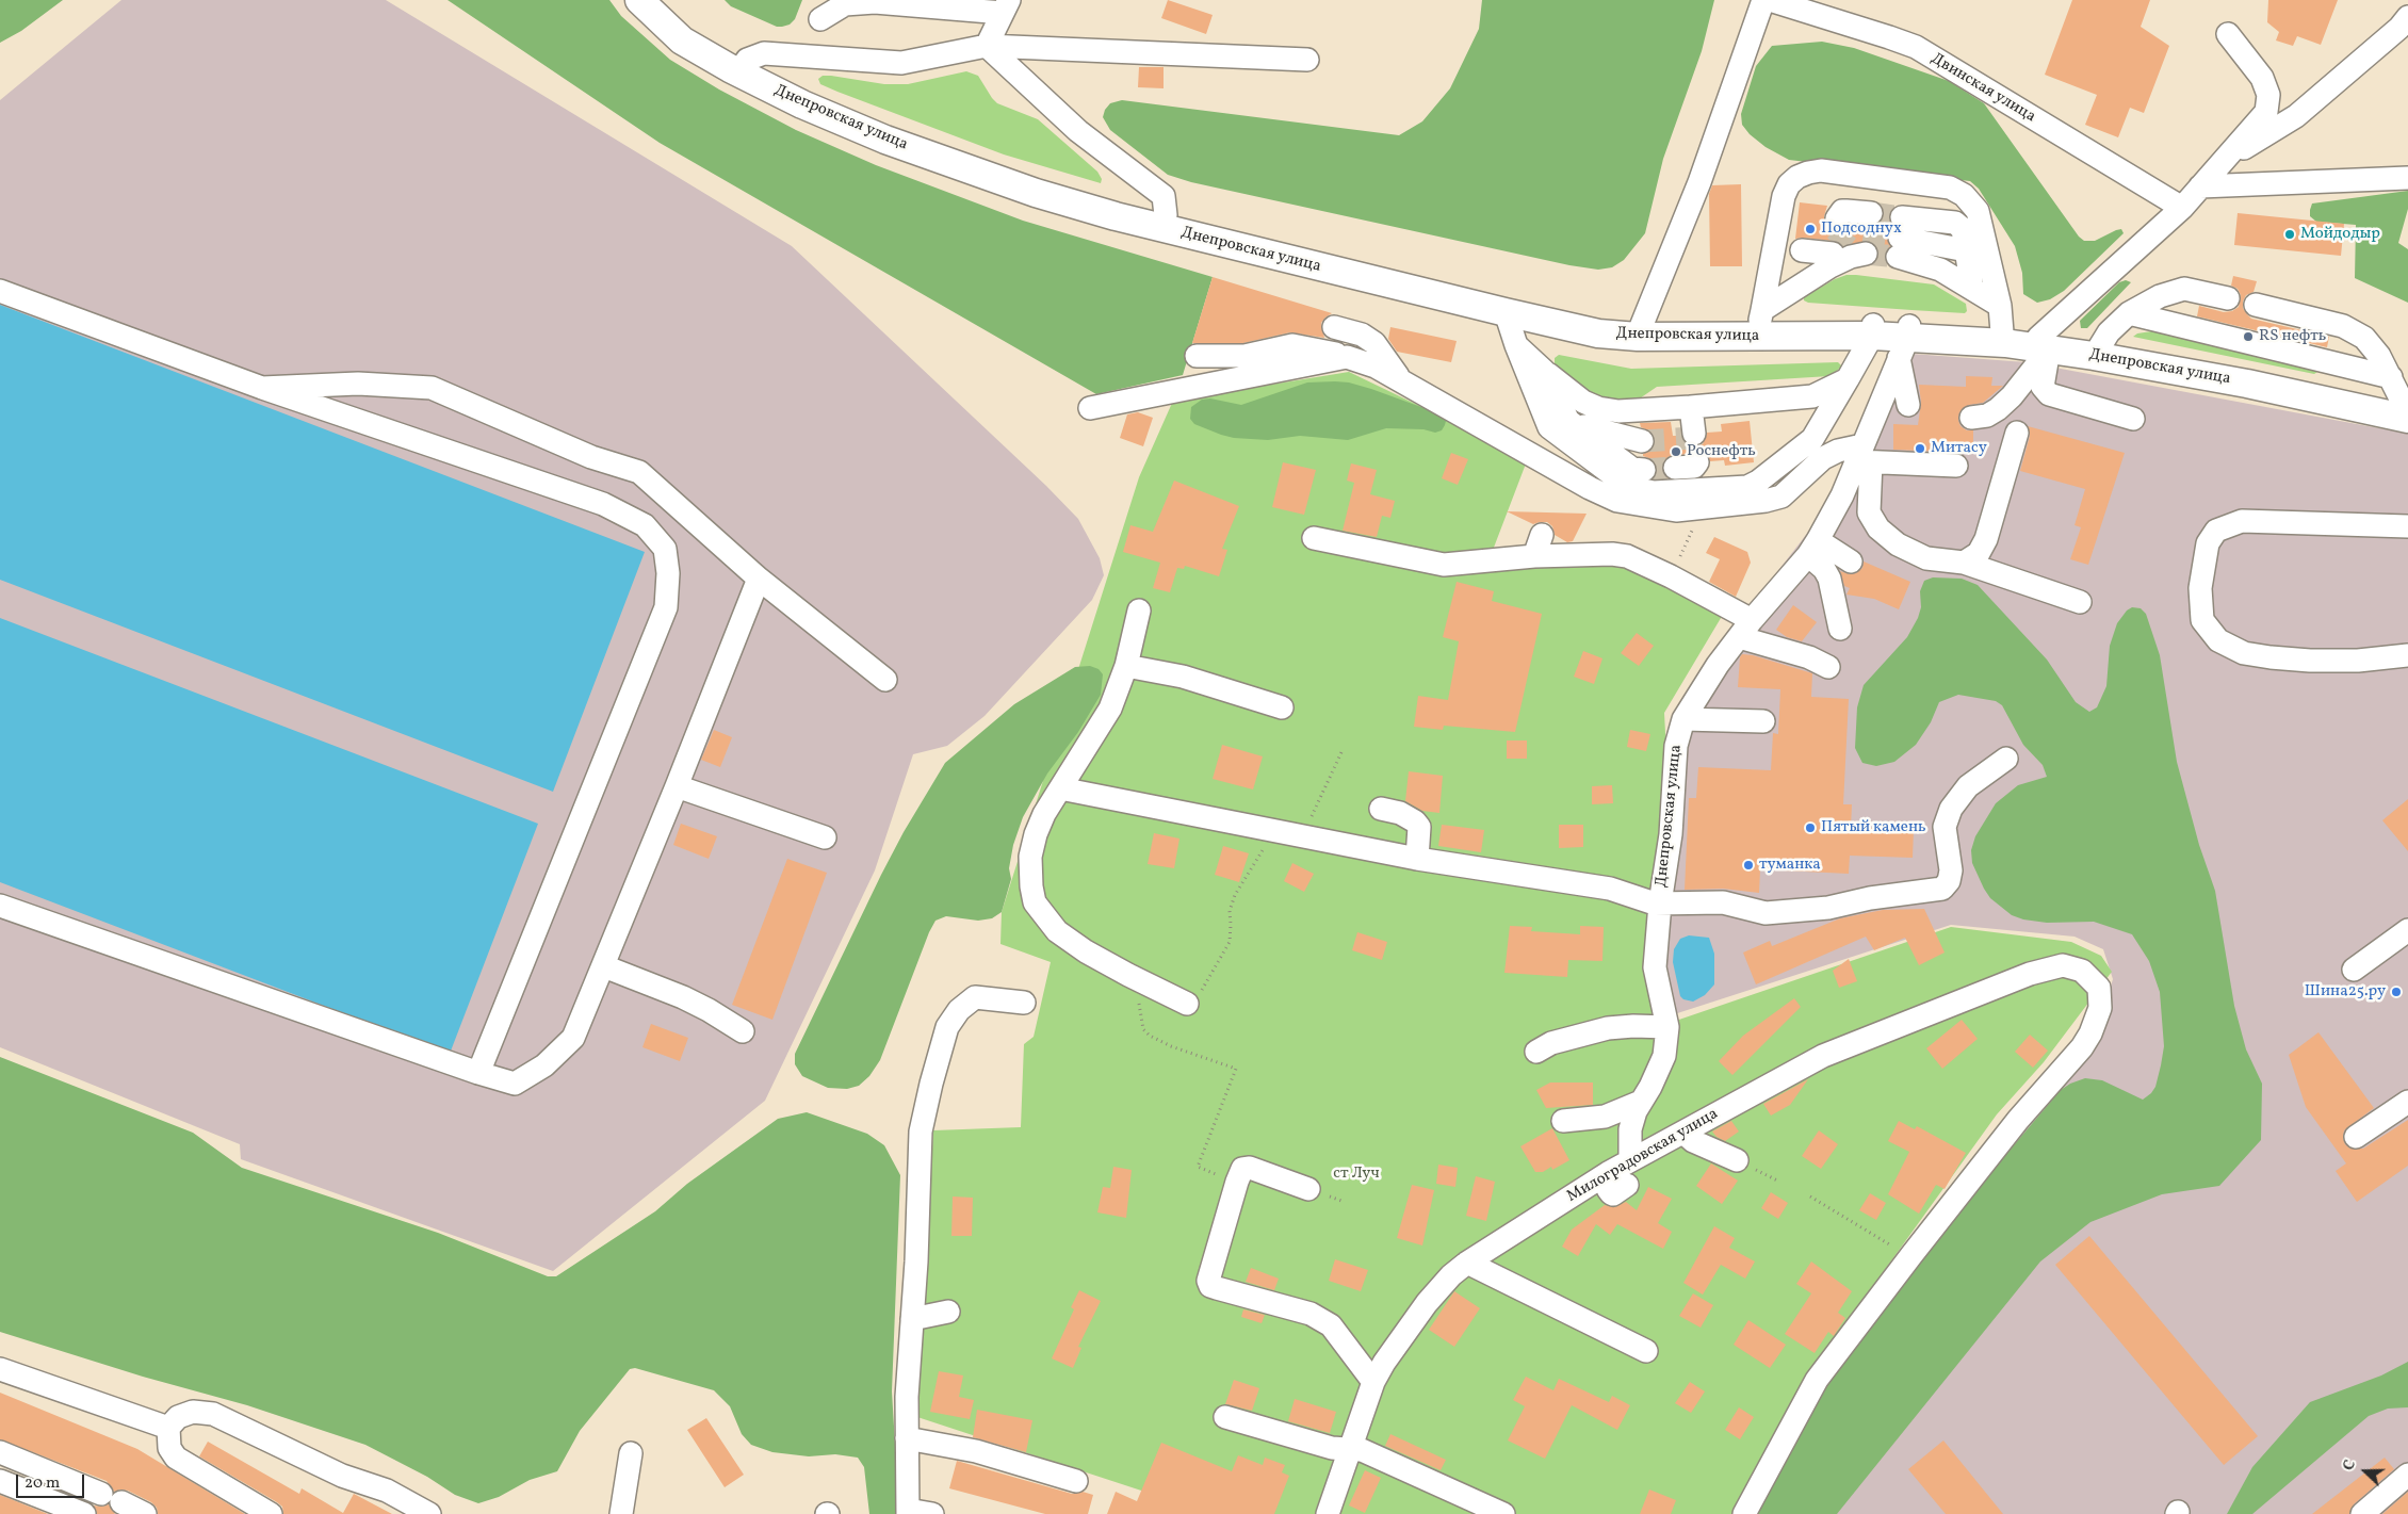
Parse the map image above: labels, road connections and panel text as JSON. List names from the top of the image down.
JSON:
{
  "streets": {
    "main road": ["Днепровская улица"],
    "lane": ["Двинская улица", "Милоградовская улица"]
  },
  "crossings": [
    ["Днепровская улица", "Милоградовская улица"]
  ],
  "parks": ["ст Луч"],
  "places": [
    "Подсоднух",
    "Мойдодыр",
    "RS нефть",
    "Митасу",
    "Роснефть",
    "Пятый камень",
    "туманка",
    "Шина25.ру"
  ],
  "scale_bar": "20 m",
  "north": "left"
}
